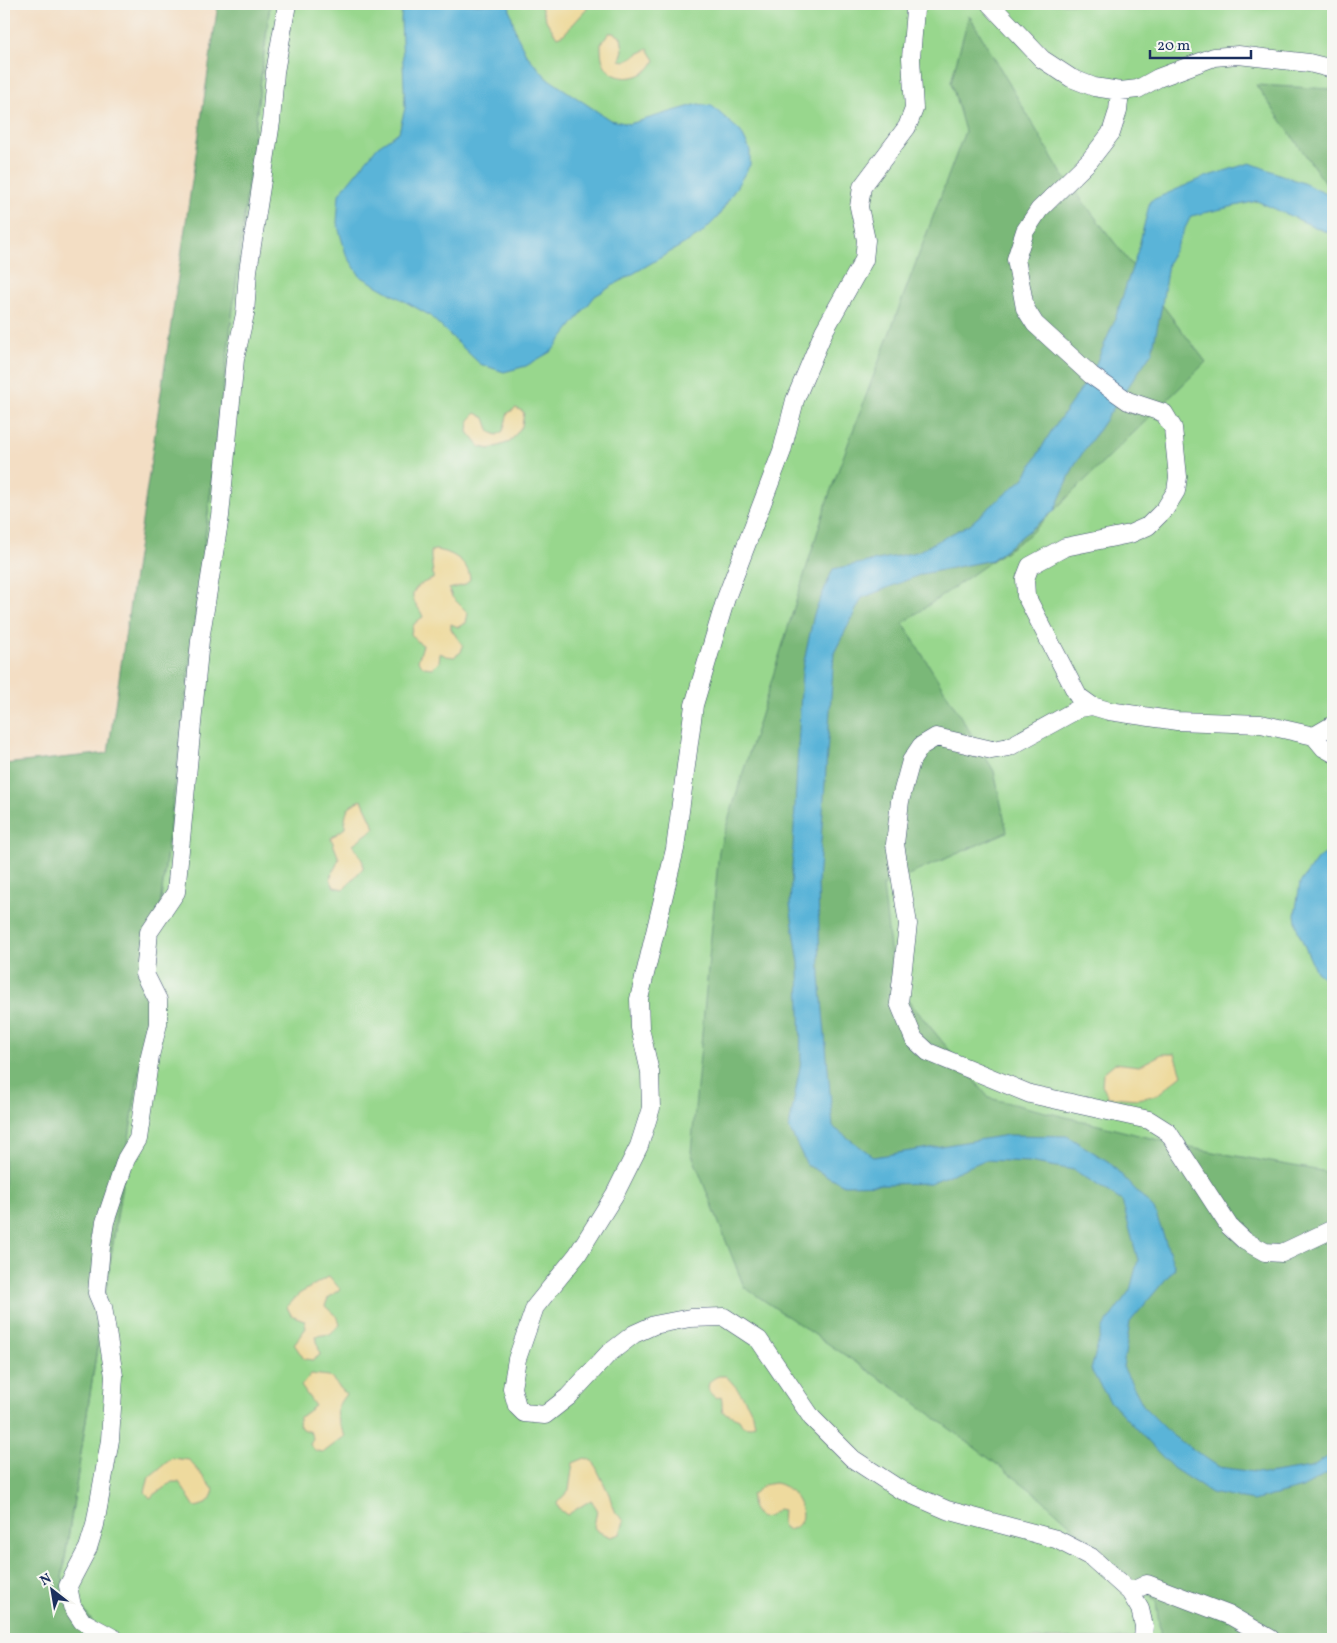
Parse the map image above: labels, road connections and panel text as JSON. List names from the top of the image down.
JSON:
{
  "scale_bar": "20 m",
  "north": "top left"
}
